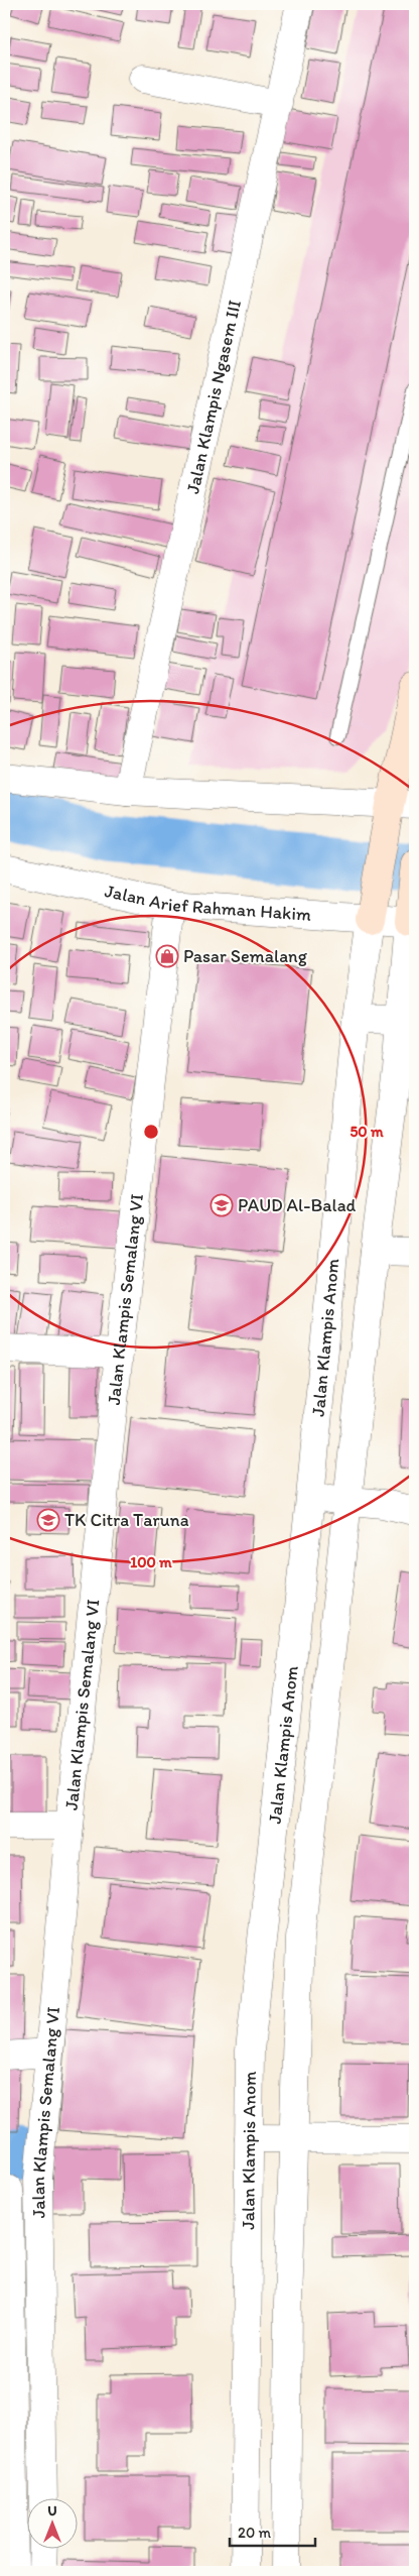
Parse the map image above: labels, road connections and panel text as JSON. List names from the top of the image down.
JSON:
{
  "streets": {
    "street": [
      "Jalan Klampis Ngasem III",
      "Jalan Arief Rahman Hakim",
      "Jalan Klampis Semalang VI",
      "Jalan Klampis Anom"
    ]
  },
  "crossings": [
    ["Jalan Arief Rahman Hakim", "Jalan Klampis Semalang VI"],
    ["Jalan Arief Rahman Hakim", "Jalan Klampis Anom"]
  ],
  "places": {
    "shop": ["Pasar Semalang"],
    "school or university": ["PAUD Al-Balad", "TK Citra Taruna"]
  },
  "scale_bar": "20 m",
  "north": "top",
  "rings": ["50 m", "100 m"]
}
